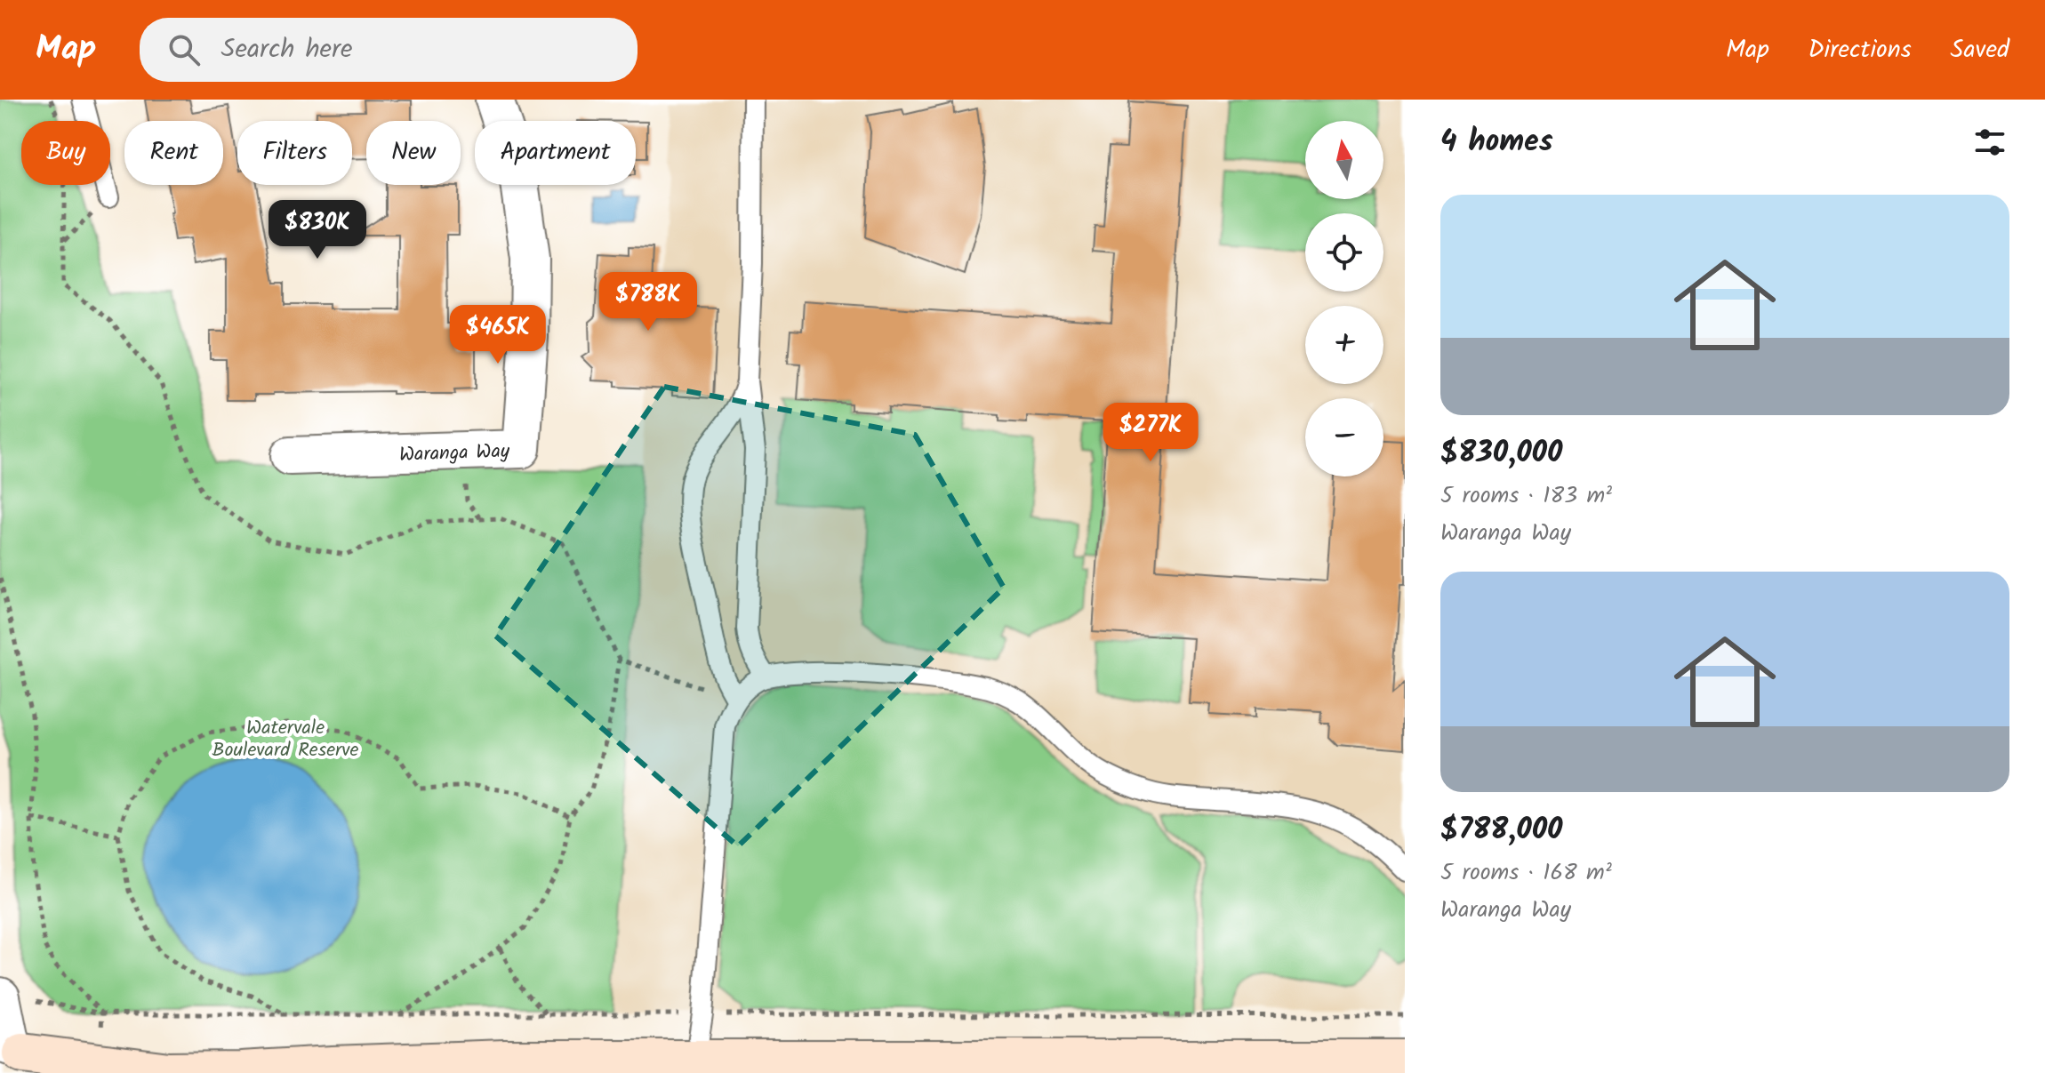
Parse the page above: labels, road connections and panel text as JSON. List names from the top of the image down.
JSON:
{
  "streets": {
    "street": ["Waranga Way"]
  },
  "parks": ["Watervale Boulevard Reserve"],
  "north": "top",
  "page": {
    "header": "Map",
    "search": "Search here",
    "nav": ["Map", "Directions", "Saved"],
    "heading": "4 homes",
    "map_buttons": ["+", "−"],
    "chip": [
      "Buy",
      "Rent",
      "Filters",
      "New",
      "Apartment"
    ],
    "list": [
      {
        "name": "$830,000",
        "note": "5 rooms · 183 m² · Waranga Way"
      },
      {
        "name": "$788,000",
        "note": "5 rooms · 168 m² · Waranga Way"
      }
    ],
    "price": [
      "$830K",
      "$788K",
      "$465K",
      "$277K"
    ]
  }
}
